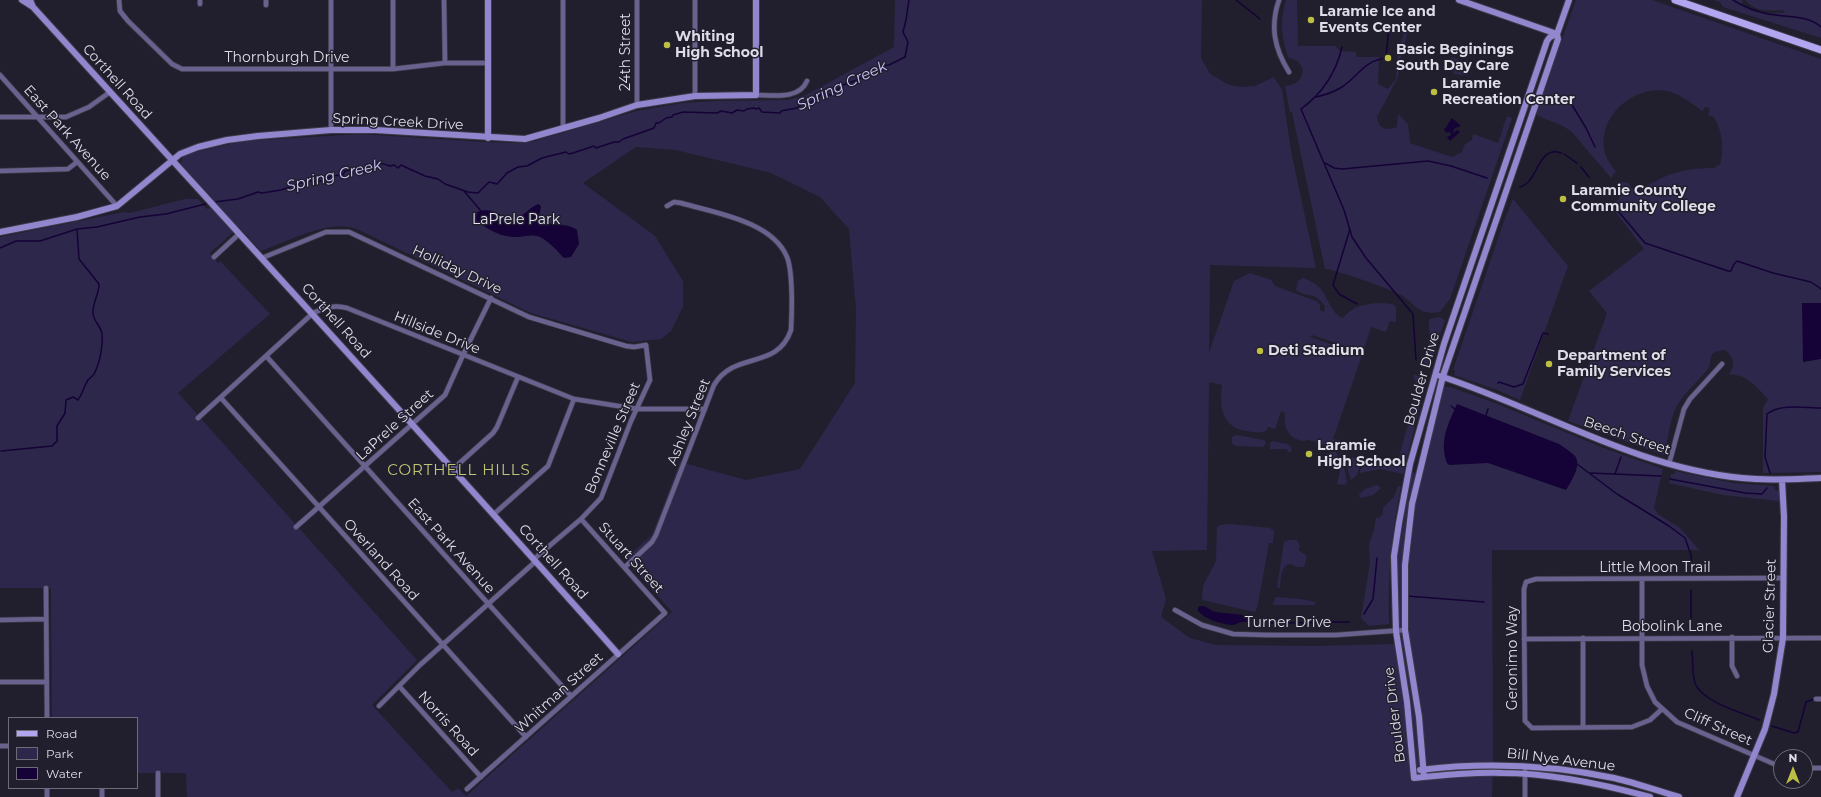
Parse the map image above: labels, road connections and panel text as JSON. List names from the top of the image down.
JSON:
{
  "streets": {
    "street": [
      "24th Street",
      "Thornburgh Drive",
      "Corthell Road",
      "Spring Creek Drive",
      "East Park Avenue",
      "Holliday Drive",
      "Hillside Drive",
      "Boulder Drive",
      "Ashley Street",
      "LaPrele Street",
      "Beech Street",
      "Bonneville Street",
      "Stuart Street",
      "Overland Road",
      "Little Moon Trail",
      "Glacier Street",
      "Turner Drive",
      "Bobolink Lane",
      "Geronimo Way",
      "Whitman Street",
      "Norris Road",
      "Cliff Street",
      "Bill Nye Avenue"
    ]
  },
  "crossings": [
    ["24th Street", "Spring Creek Drive"],
    ["Corthell Road", "Spring Creek Drive"],
    ["Corthell Road", "Holliday Drive"],
    ["Corthell Road", "Hillside Drive"],
    ["Corthell Road", "LaPrele Street"],
    ["Corthell Road", "Bonneville Street"],
    ["Corthell Road", "Whitman Street"],
    ["Spring Creek Drive", "East Park Avenue"],
    ["East Park Avenue", "Hillside Drive"],
    ["East Park Avenue", "LaPrele Street"],
    ["East Park Avenue", "Bonneville Street"],
    ["East Park Avenue", "Whitman Street"],
    ["Holliday Drive", "LaPrele Street"],
    ["Holliday Drive", "Bonneville Street"],
    ["Hillside Drive", "Ashley Street"],
    ["Hillside Drive", "LaPrele Street"],
    ["Hillside Drive", "Bonneville Street"],
    ["Hillside Drive", "Overland Road"],
    ["Boulder Drive", "Beech Street"],
    ["Boulder Drive", "Turner Drive"],
    ["Boulder Drive", "Bill Nye Avenue"],
    ["Ashley Street", "Stuart Street"],
    ["LaPrele Street", "Overland Road"],
    ["Beech Street", "Glacier Street"],
    ["Bonneville Street", "Stuart Street"],
    ["Bonneville Street", "Overland Road"],
    ["Bonneville Street", "Norris Road"],
    ["Stuart Street", "Whitman Street"],
    ["Overland Road", "Whitman Street"],
    ["Little Moon Trail", "Glacier Street"],
    ["Little Moon Trail", "Geronimo Way"],
    ["Little Moon Trail", "Cliff Street"],
    ["Glacier Street", "Bobolink Lane"],
    ["Glacier Street", "Cliff Street"],
    ["Bobolink Lane", "Geronimo Way"],
    ["Bobolink Lane", "Cliff Street"],
    ["Whitman Street", "Norris Road"]
  ],
  "districts": ["CORTHELL HILLS"],
  "water": ["Spring Creek"],
  "parks": ["LaPrele Park"],
  "places": [
    "Laramie Ice and Events Center",
    "Whiting High School",
    "Basic Beginings South Day Care",
    "Laramie Recreation Center",
    "Laramie County Community College",
    "Deti Stadium",
    "Department of Family Services",
    "Laramie High School"
  ],
  "legend": ["Road", "Park", "Water"],
  "north": "top"
}
